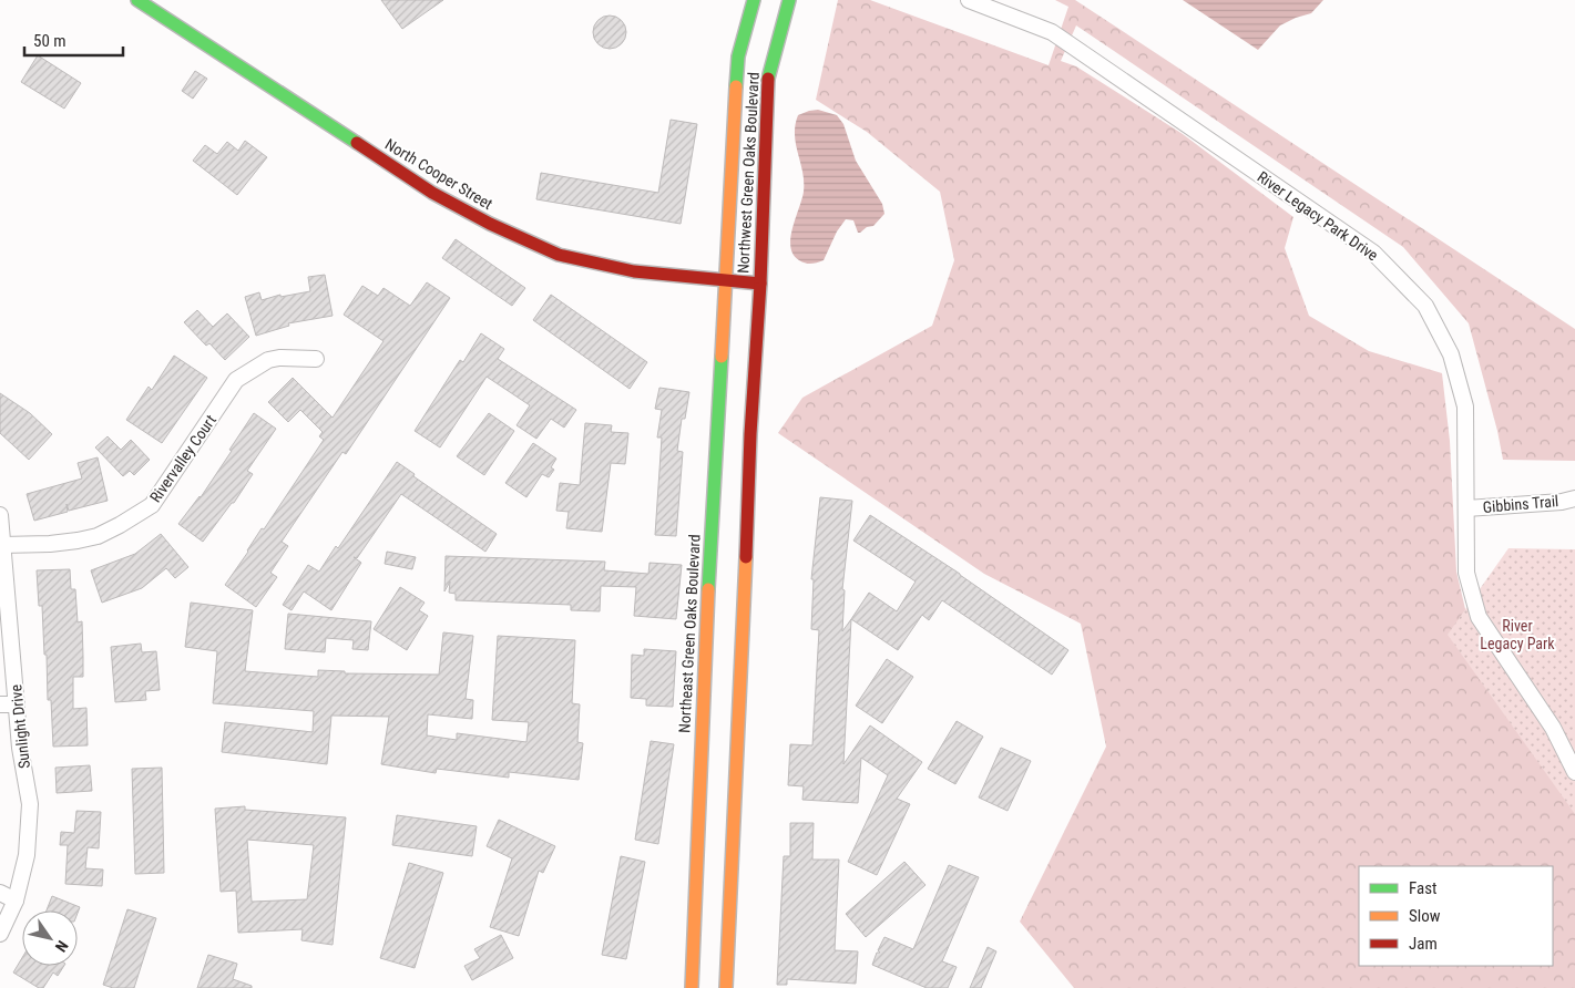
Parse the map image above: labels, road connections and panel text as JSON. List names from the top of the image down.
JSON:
{
  "streets": {
    "main road": ["Northwest Green Oaks Boulevard", "North Cooper Street", "Northeast Green Oaks Boulevard"],
    "street": [
      "River Legacy Park Drive",
      "Rivervalley Court",
      "Gibbins Trail",
      "Sunlight Drive"
    ]
  },
  "crossings": [
    ["Northwest Green Oaks Boulevard", "North Cooper Street"],
    ["Northwest Green Oaks Boulevard", "Northeast Green Oaks Boulevard"],
    ["North Cooper Street", "Northeast Green Oaks Boulevard"],
    ["River Legacy Park Drive", "Gibbins Trail"],
    ["Rivervalley Court", "Sunlight Drive"]
  ],
  "parks": ["River Legacy Park"],
  "legend": ["Fast", "Slow", "Jam"],
  "scale_bar": "50 m",
  "north": "bottom right"
}
